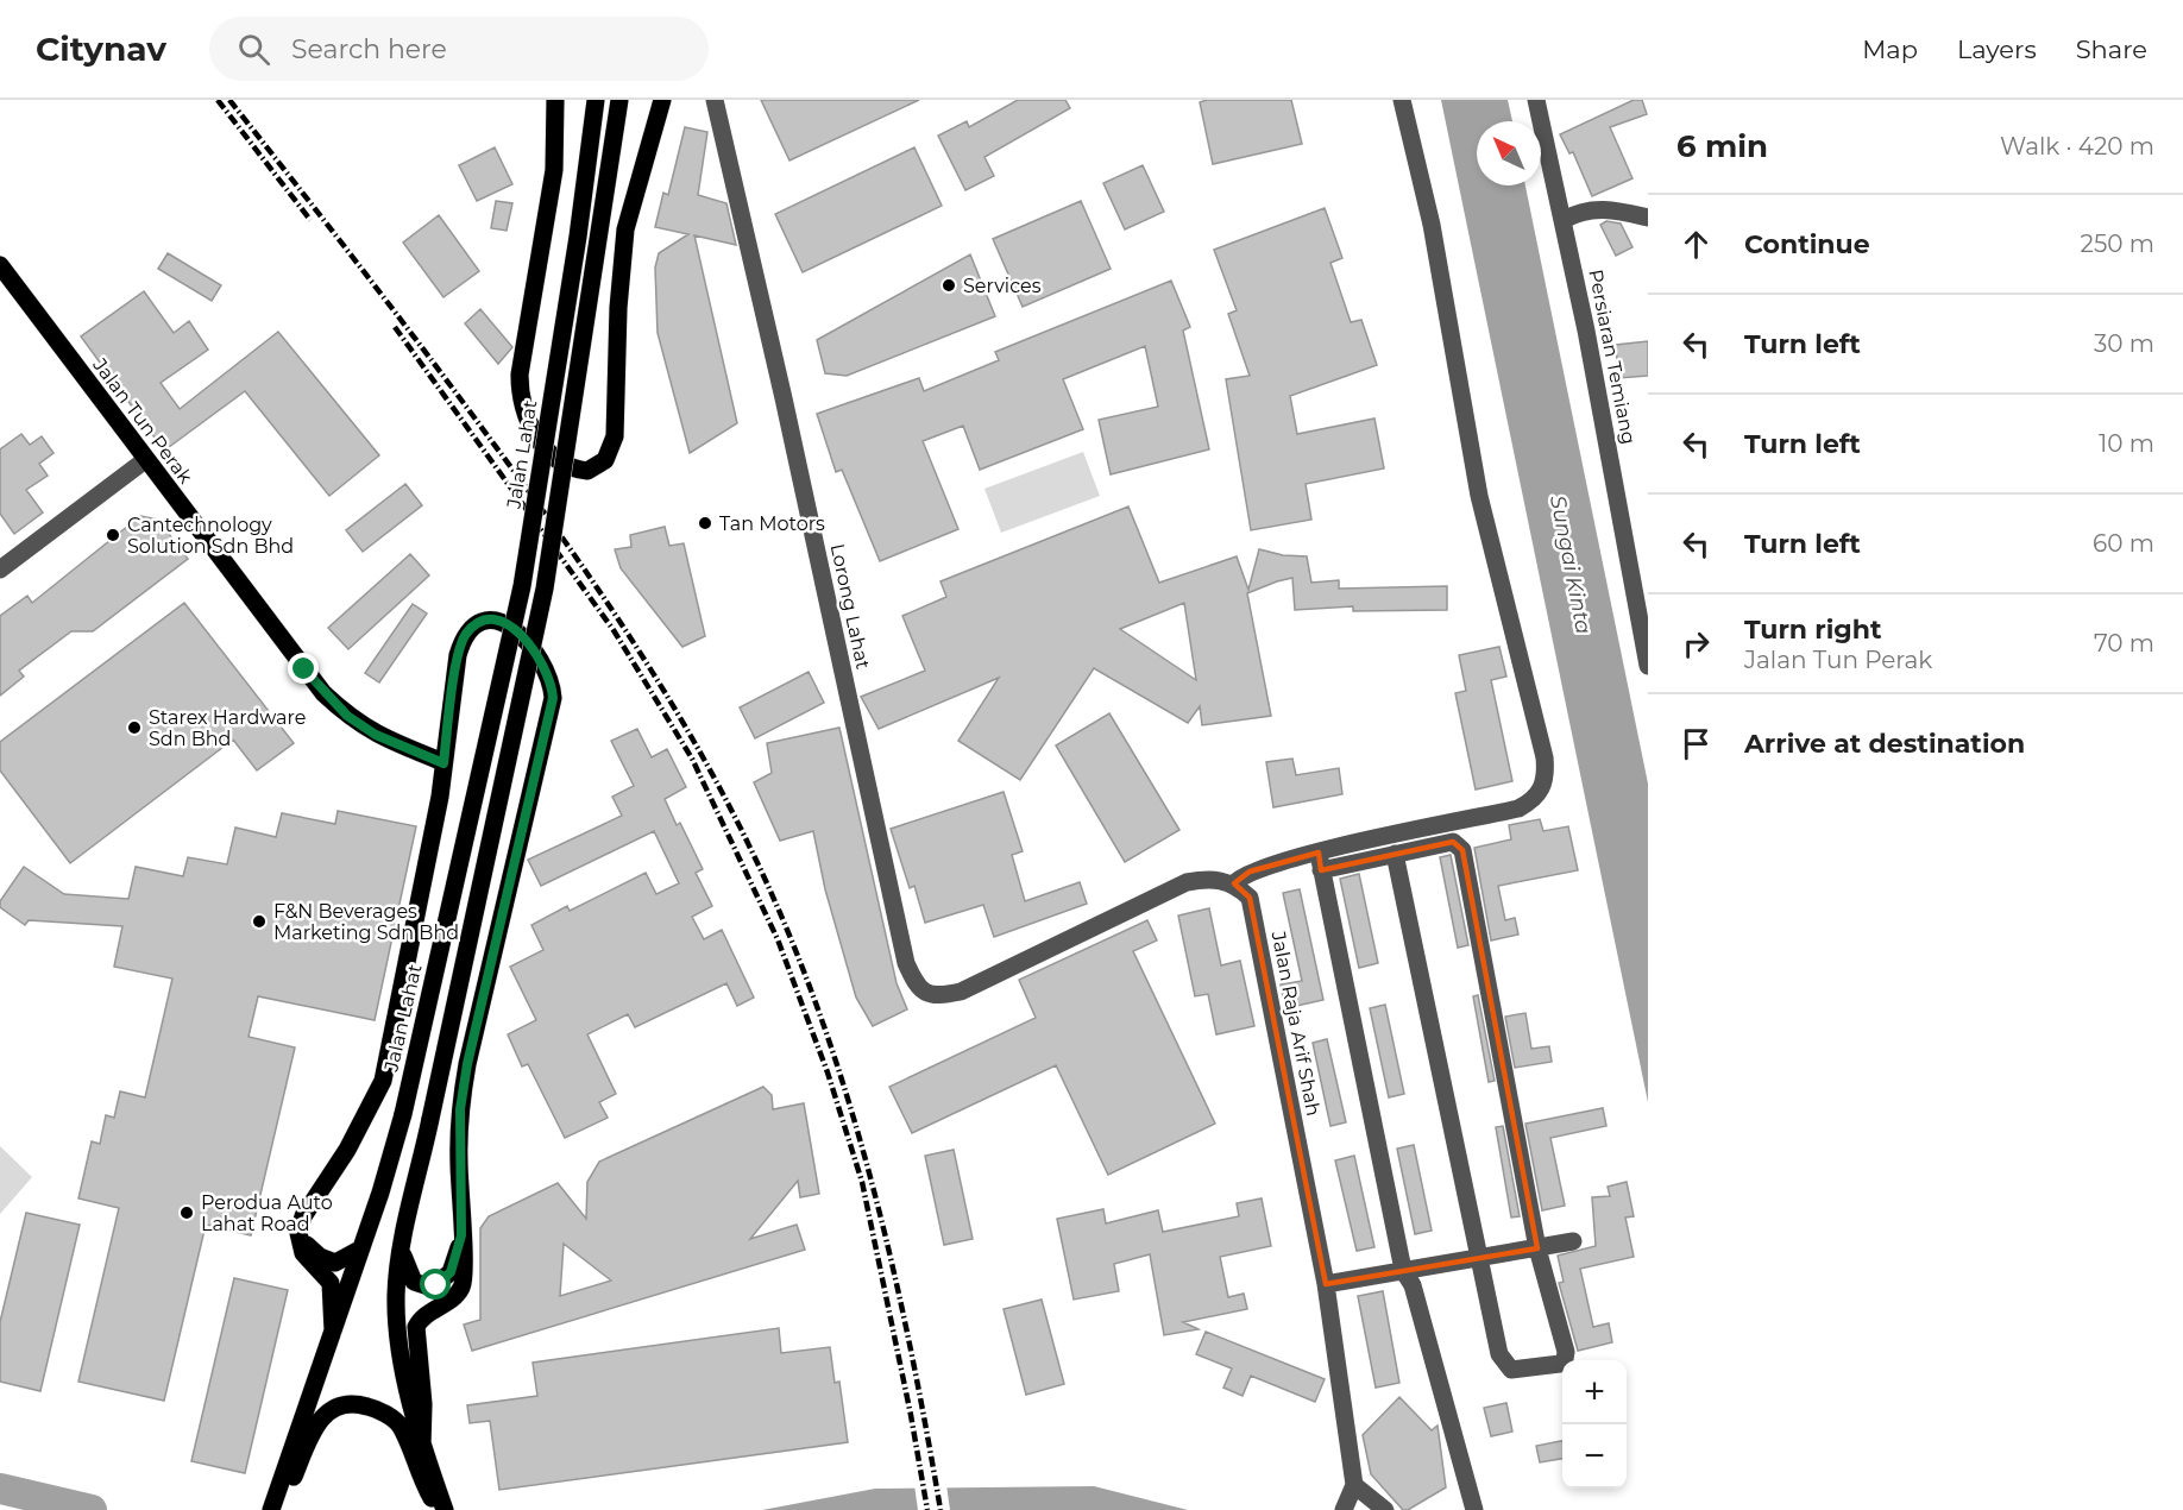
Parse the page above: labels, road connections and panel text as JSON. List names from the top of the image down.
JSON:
{
  "streets": {
    "main road": ["Jalan Tun Perak", "Jalan Lahat"],
    "street": ["Persiaran Temiang", "Lorong Lahat", "Jalan Raja Arif Shah"]
  },
  "crossings": [
    ["Lorong Lahat", "Jalan Raja Arif Shah"]
  ],
  "water": ["Sungai Kinta"],
  "places": [
    "Services",
    "Tan Motors",
    "Cantechnology Solution Sdn Bhd",
    "Starex Hardware Sdn Bhd",
    "F&N Beverages Marketing Sdn Bhd",
    "Perodua Auto Lahat Road"
  ],
  "north": "top left",
  "page": {
    "header": "Citynav",
    "search": "Search here",
    "nav": ["Map", "Layers", "Share"],
    "heading": ["6 min", "Walk · 420 m"],
    "list": [
      ["Continue", "250 m"],
      ["Turn left", "30 m"],
      ["Turn left", "10 m"],
      ["Turn left", "60 m"],
      ["Turn right", "Jalan Tun Perak", "70 m"],
      "Arrive at destination"
    ],
    "map_buttons": ["+", "−"]
  }
}
